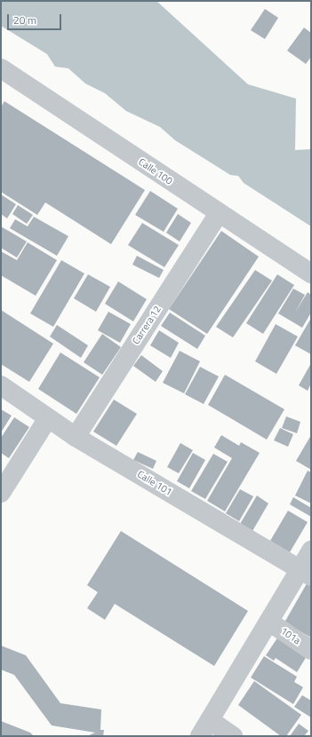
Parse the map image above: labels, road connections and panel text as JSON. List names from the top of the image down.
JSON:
{
  "streets": {
    "street": [
      "Calle 100",
      "Carrera 12",
      "Calle 101",
      "101a"
    ]
  },
  "crossings": [
    ["Calle 100", "Carrera 12"],
    ["Carrera 12", "Calle 101"]
  ],
  "scale_bar": "20 m"
}
